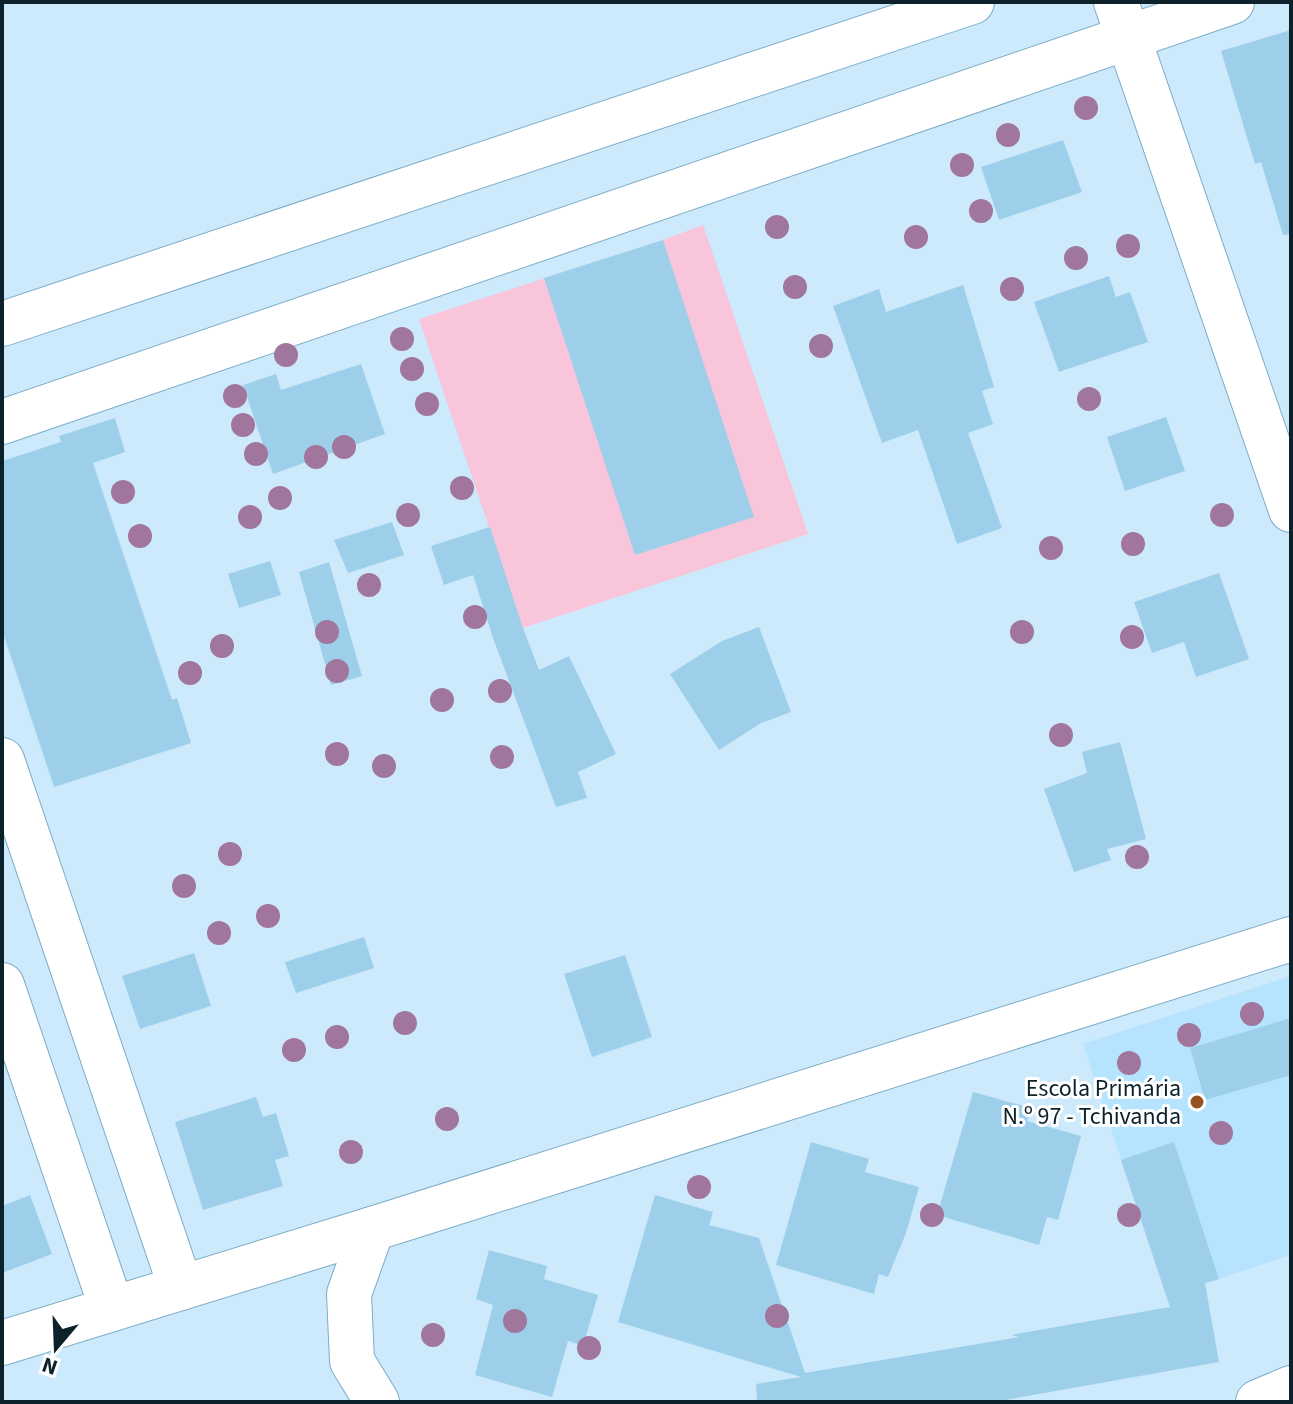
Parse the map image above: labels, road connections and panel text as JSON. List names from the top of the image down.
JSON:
{
  "places": ["Escola Primária N.º 97 - Tchivanda"],
  "north": "bottom"
}
